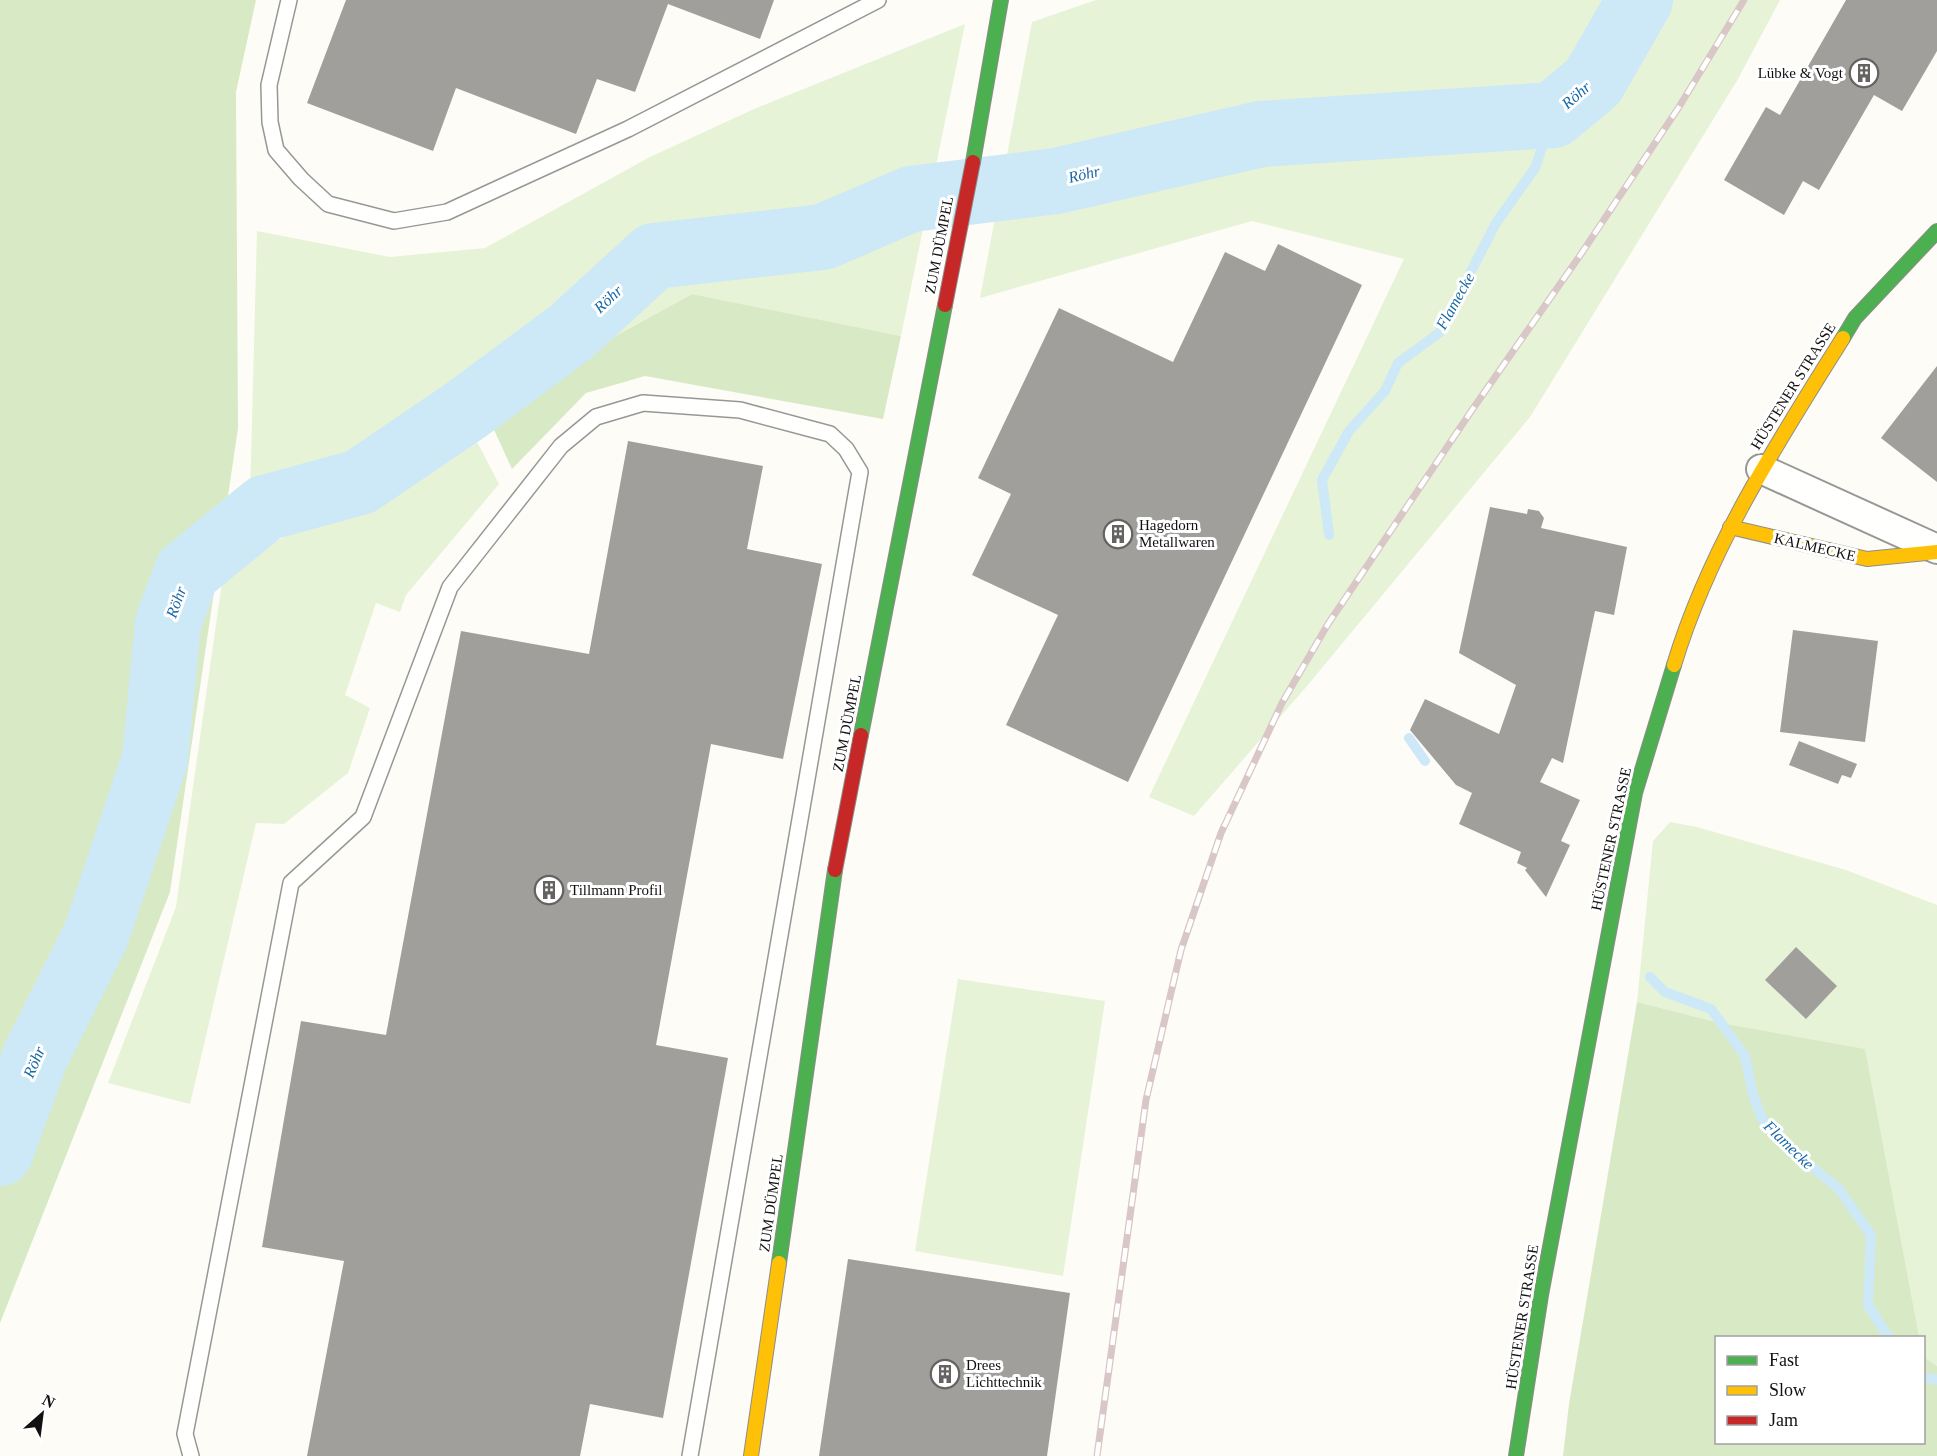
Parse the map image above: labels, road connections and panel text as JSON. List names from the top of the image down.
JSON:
{
  "streets": {
    "street": ["ZUM DÜMPEL", "HÜSTENER STRASSE", "KALMECKE"]
  },
  "crossings": [
    ["HÜSTENER STRASSE", "KALMECKE"]
  ],
  "water": ["Röhr", "Flamecke"],
  "places": {
    "building": [
      "Lübke & Vogt",
      "Hagedorn Metallwaren",
      "Tillmann Profil",
      "Drees Lichttechnik"
    ]
  },
  "legend": ["Fast", "Slow", "Jam"],
  "north": "top right"
}
